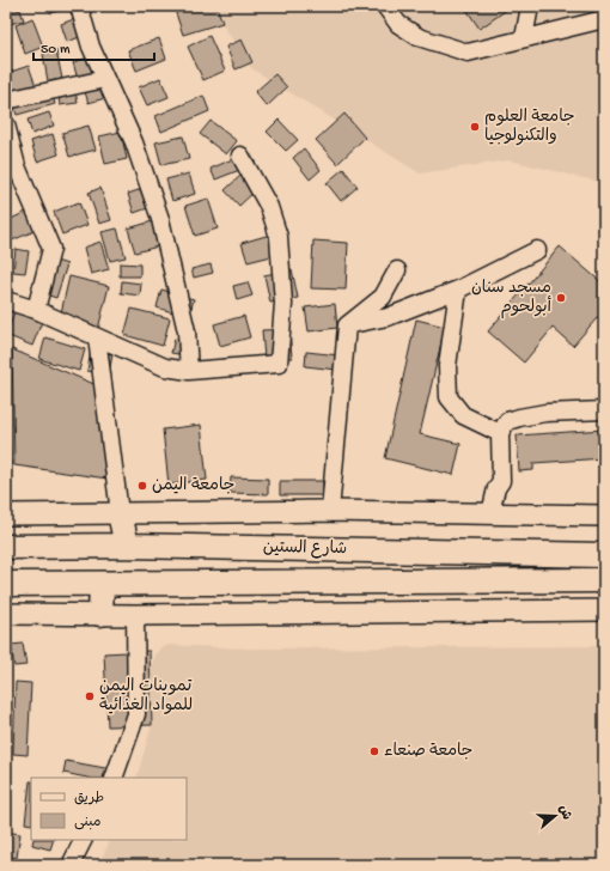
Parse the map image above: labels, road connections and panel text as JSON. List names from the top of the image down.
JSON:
{
  "streets": {
    "highway": ["شارع الستين"]
  },
  "places": [
    "جامعة العلوم والتكنولوجيا",
    "مسجد سنان أبولحوم",
    "جامعة اليمن",
    "تموينات اليمن للمواد الغذائية",
    "جامعة صنعاء"
  ],
  "legend": ["طريق", "مبنى"],
  "scale_bar": "50 m",
  "north": "right"
}
